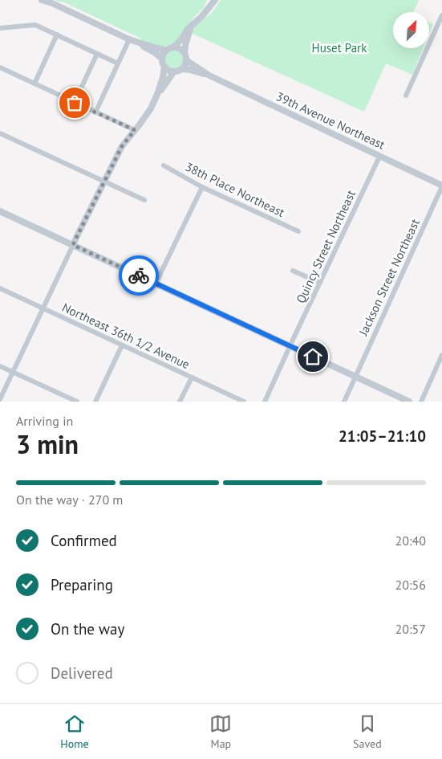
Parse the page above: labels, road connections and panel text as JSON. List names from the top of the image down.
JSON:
{
  "streets": {
    "street": [
      "39th Avenue Northeast",
      "38th Place Northeast",
      "Quincy Street Northeast",
      "Jackson Street Northeast",
      "Northeast 36th 1/2 Avenue"
    ]
  },
  "crossings": [
    ["39th Avenue Northeast", "Quincy Street Northeast"],
    ["39th Avenue Northeast", "Jackson Street Northeast"]
  ],
  "parks": ["Huset Park"],
  "north": "top right",
  "page": {
    "heading": ["3 min", "Arriving in", "21:05–21:10"],
    "bar": "On the way · 270 m",
    "list": [
      ["Confirmed", "20:40"],
      ["Preparing", "20:56"],
      ["On the way", "20:57"],
      "Delivered"
    ],
    "tabs": ["Home", "Map", "Saved"]
  }
}
